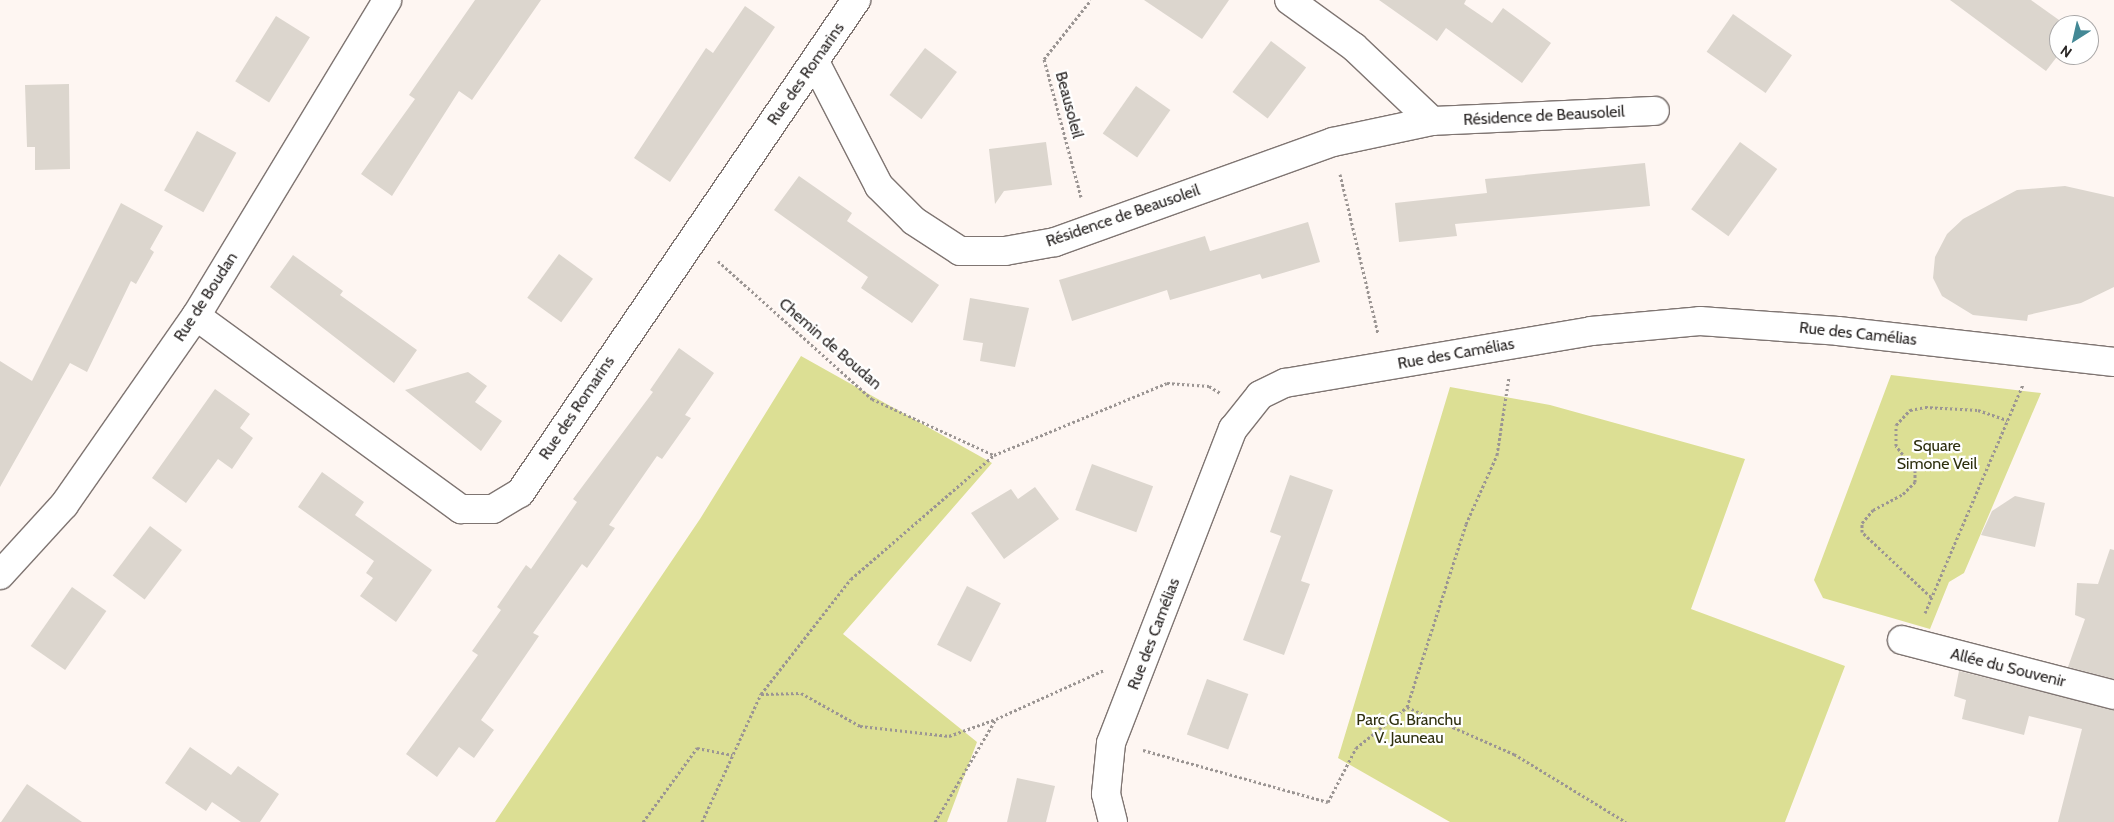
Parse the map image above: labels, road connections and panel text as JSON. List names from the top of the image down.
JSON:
{
  "streets": {
    "street": [
      "Rue des Romarins",
      "Résidence de Beausoleil",
      "Rue de Boudan",
      "Rue des Camélias",
      "Allée du Souvenir"
    ],
    "path": ["Beausoleil", "Chemin de Boudan"]
  },
  "crossings": [
    ["Rue des Romarins", "Résidence de Beausoleil"],
    ["Rue des Romarins", "Rue de Boudan"],
    ["Rue des Romarins", "Chemin de Boudan"],
    ["Beausoleil", "Résidence de Beausoleil"]
  ],
  "parks": ["Square Simone Veil", "Parc G. Branchu V. Jauneau"],
  "north": "bottom left"
}
